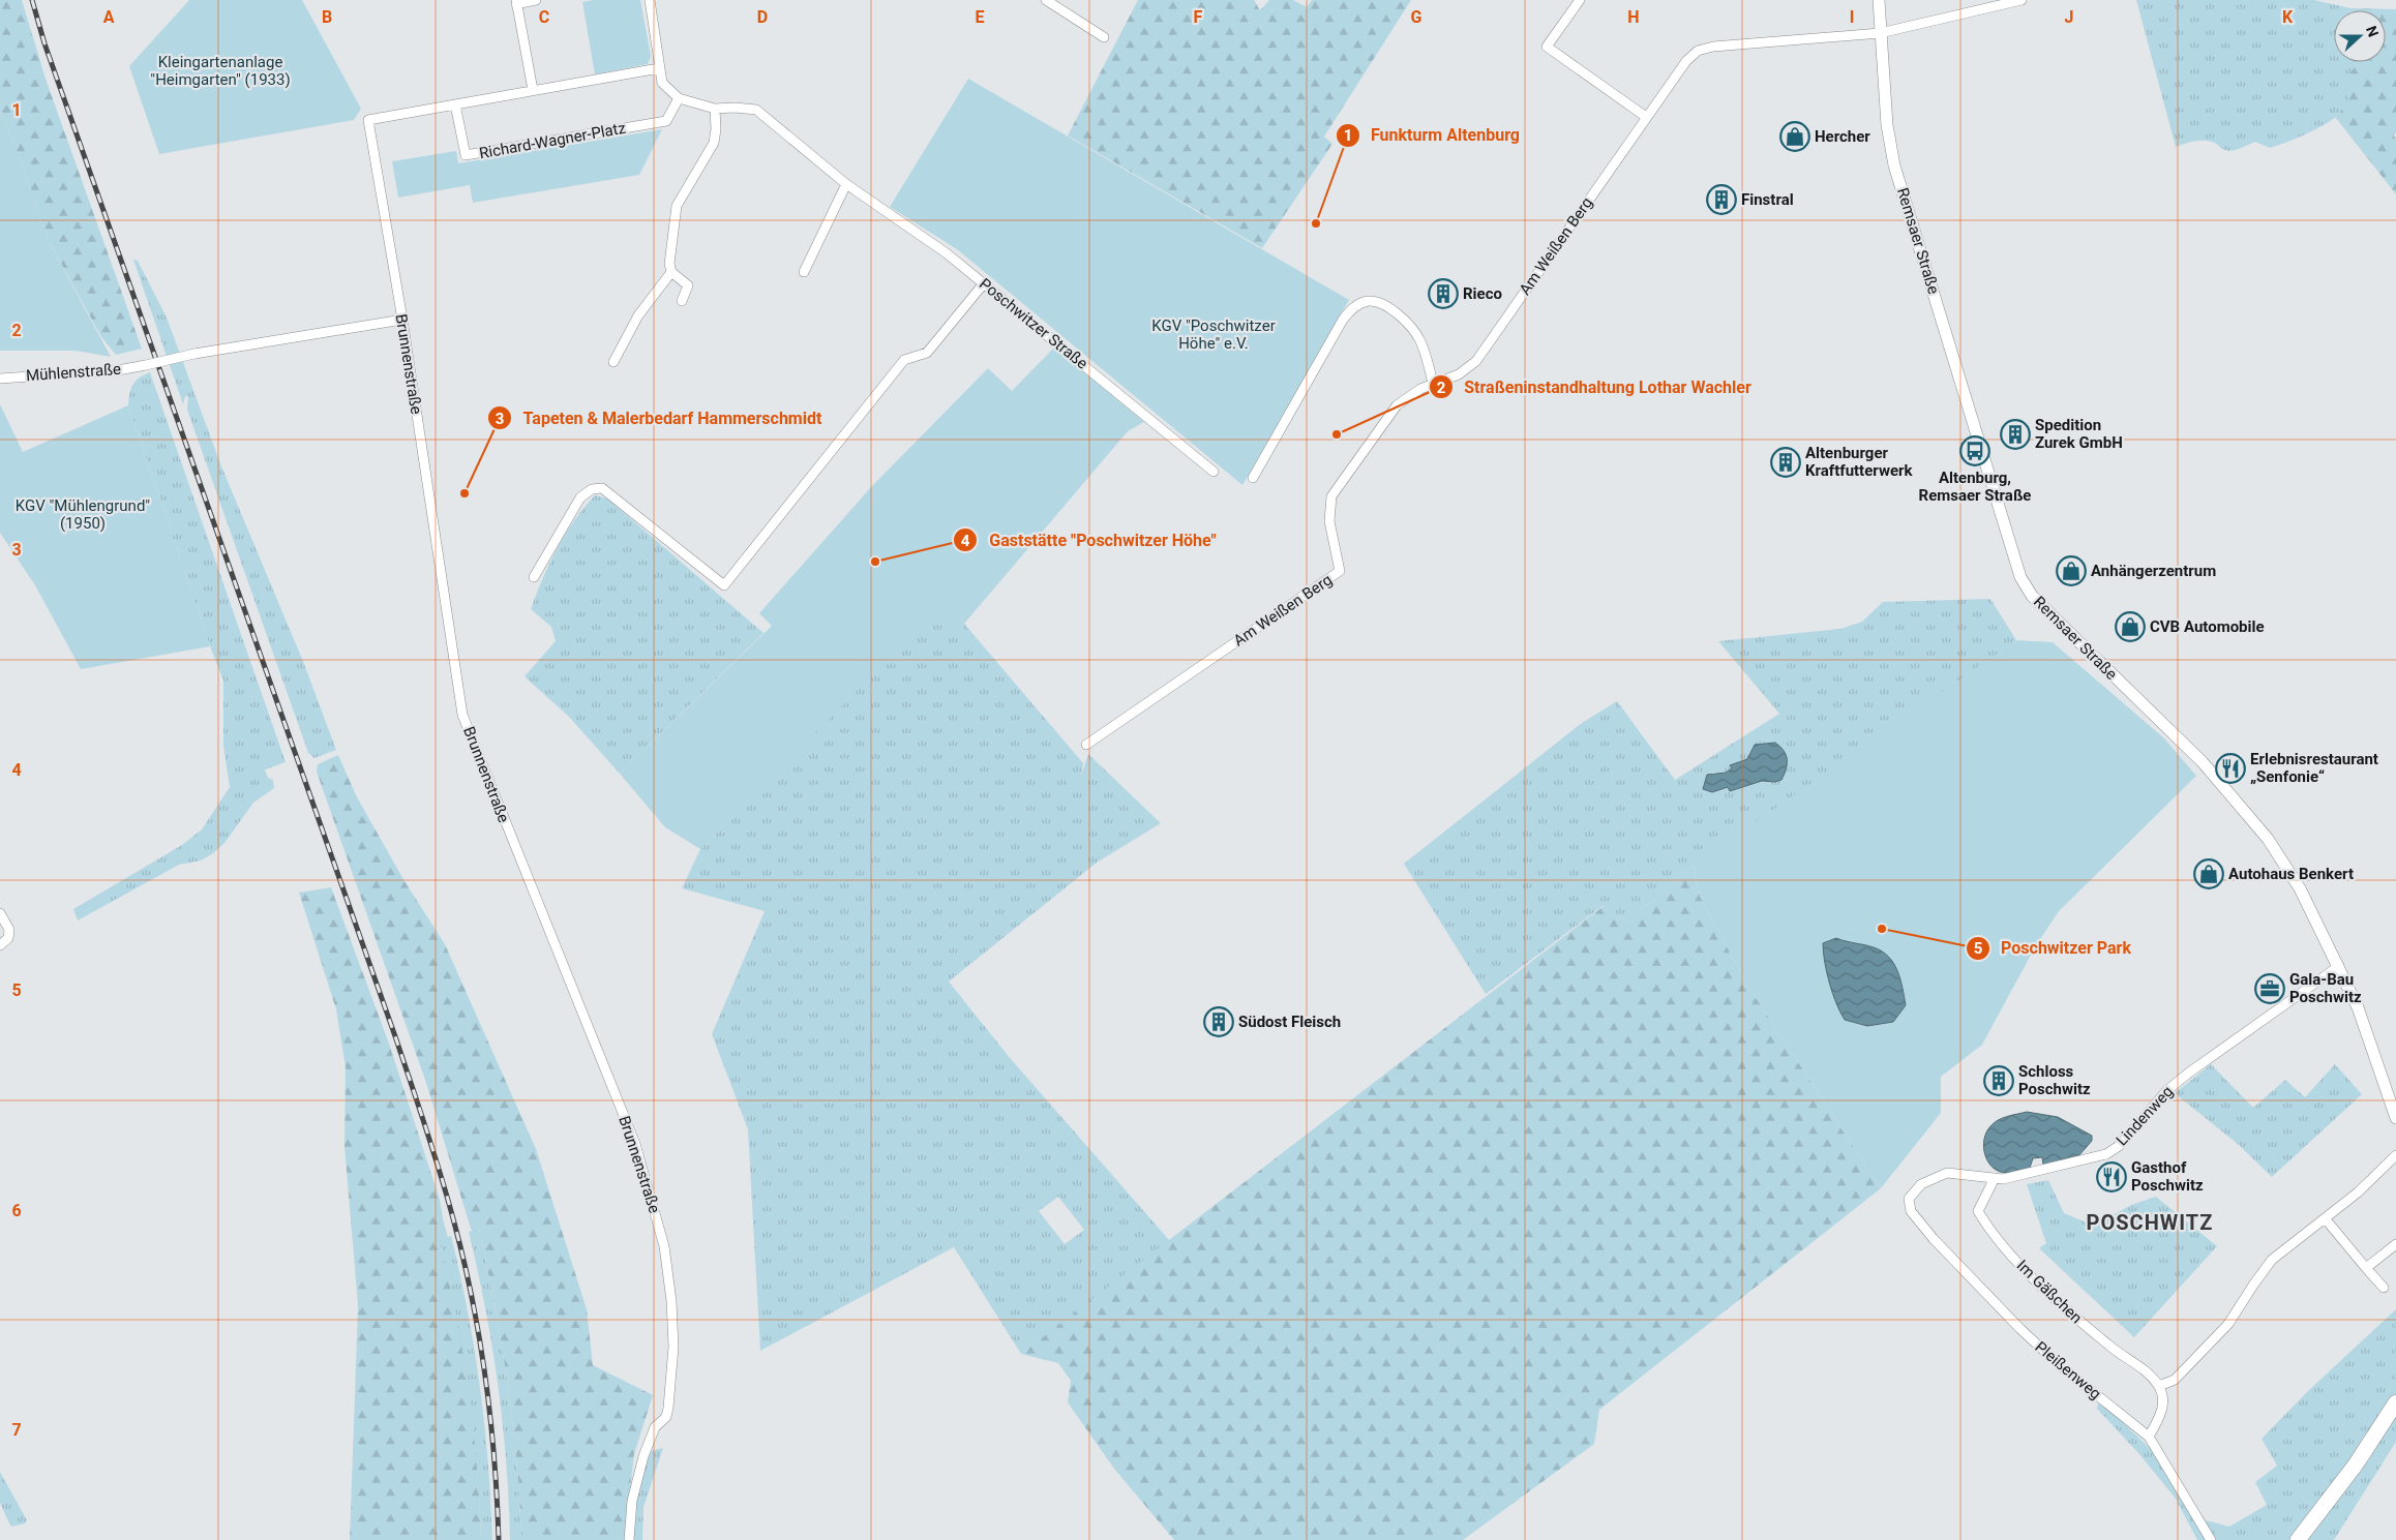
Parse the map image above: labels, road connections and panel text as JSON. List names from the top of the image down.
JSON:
{
  "streets": {
    "street": [
      "Richard-Wagner-Platz",
      "Remsaer Straße",
      "Am Weißen Berg",
      "Poschwitzer Straße",
      "Brunnenstraße",
      "Mühlenstraße",
      "Lindenweg",
      "Im Gäßchen",
      "Pleißenweg"
    ]
  },
  "crossings": [
    ["Richard-Wagner-Platz", "Poschwitzer Straße"],
    ["Richard-Wagner-Platz", "Brunnenstraße"],
    ["Remsaer Straße", "Am Weißen Berg"],
    ["Remsaer Straße", "Lindenweg"],
    ["Brunnenstraße", "Mühlenstraße"],
    ["Lindenweg", "Im Gäßchen"],
    ["Lindenweg", "Pleißenweg"]
  ],
  "districts": ["POSCHWITZ"],
  "parks": ["Kleingartenanlage \"Heimgarten\" (1933)", "KGV \"Poschwitzer Höhe\" e.V.", "KGV \"Mühlengrund\" (1950)"],
  "places": {
    "shop": [
      "Hercher",
      "Anhängerzentrum",
      "CVB Automobile",
      "Autohaus Benkert"
    ],
    "building": [
      "Finstral",
      "Rieco",
      "Spedition Zurek GmbH",
      "Altenburger Kraftfutterwerk",
      "Südost Fleisch",
      "Schloss Poschwitz"
    ],
    "other": [
      "Funkturm Altenburg",
      "Straßeninstandhaltung Lothar Wachler",
      "Tapeten & Malerbedarf Hammerschmidt",
      "Gaststätte \"Poschwitzer Höhe\"",
      "Poschwitzer Park"
    ],
    "bus stop": ["Altenburg, Remsaer Straße"],
    "restaurant": ["Erlebnisrestaurant „Senfonie“", "Gasthof Poschwitz"],
    "office": ["Gala-Bau Poschwitz"]
  },
  "north": "right",
  "grid": {
    "columns": [
      "A",
      "B",
      "C",
      "D",
      "E",
      "F",
      "G",
      "H",
      "I",
      "J",
      "K"
    ],
    "rows": [
      "1",
      "2",
      "3",
      "4",
      "5",
      "6",
      "7"
    ]
  }
}
